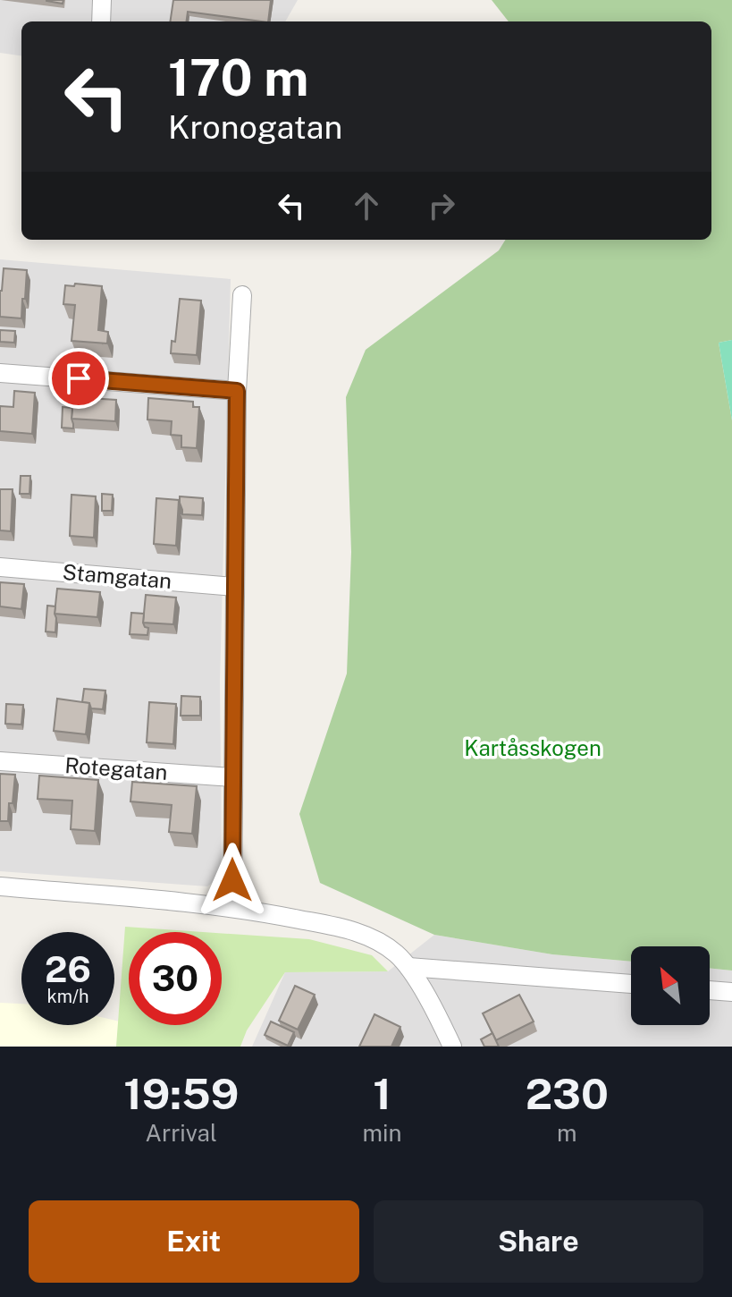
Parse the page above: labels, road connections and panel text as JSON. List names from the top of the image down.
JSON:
{
  "streets": {
    "street": ["Stamgatan", "Rotegatan"]
  },
  "parks": ["Kartåsskogen"],
  "north": "top left",
  "page": {
    "turn": ["170 m", "Kronogatan"],
    "speed": "26 km/h",
    "limit": "30",
    "eta": [
      "19:59",
      "Arrival",
      "1",
      "min",
      "230",
      "m"
    ],
    "buttons": ["Exit", "Share"]
  }
}
